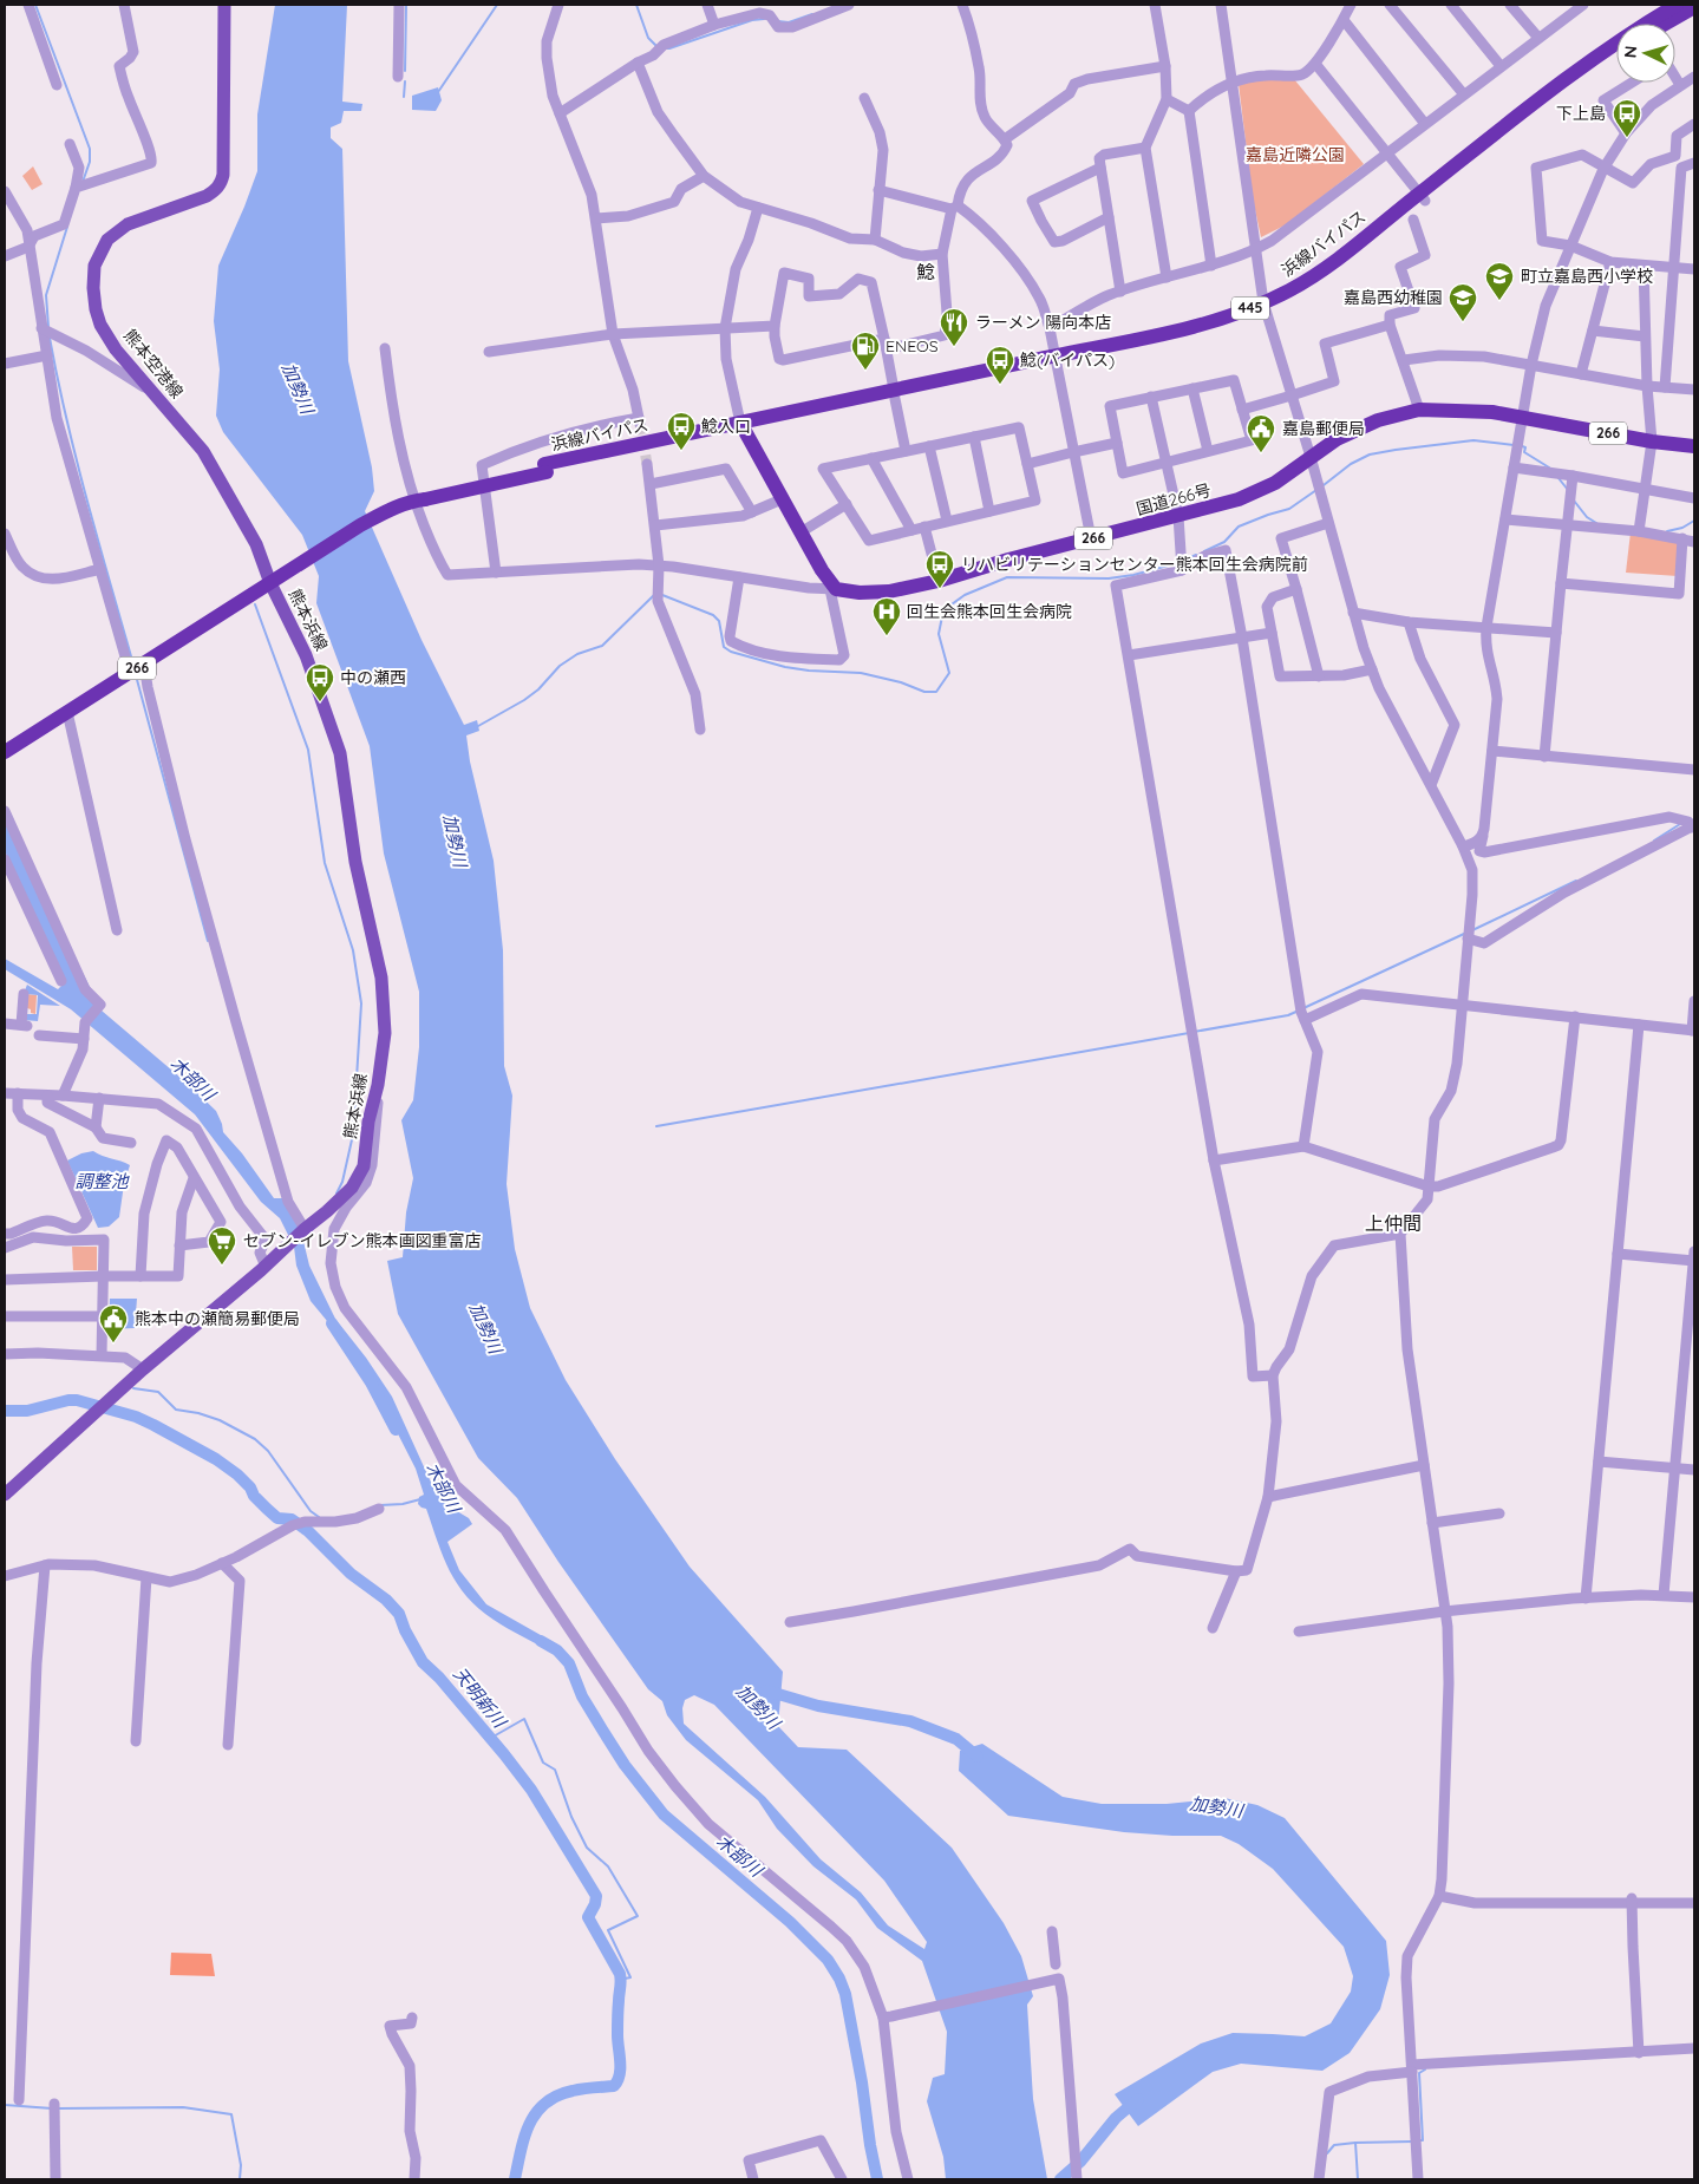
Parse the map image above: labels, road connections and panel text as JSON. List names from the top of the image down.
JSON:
{
  "streets": {
    "highway": [
      "浜線バイパス",
      "445",
      "266",
      "国道266号"
    ],
    "main road": ["熊本空港線", "熊本浜線"]
  },
  "crossings": [
    ["浜線バイパス", "熊本空港線"],
    ["浜線バイパス", "熊本浜線"],
    ["熊本空港線", "熊本浜線"]
  ],
  "districts": ["鯰", "上仲間"],
  "water": [
    "加勢川",
    "木部川",
    "調整池",
    "天明新川"
  ],
  "parks": ["嘉島近隣公園"],
  "places": {
    "bus stop": [
      "下上島",
      "鯰(バイパス)",
      "鯰入口",
      "リハビリテーションセンター熊本回生会病院前",
      "中の瀬西"
    ],
    "school or university": ["町立嘉島西小学校", "嘉島西幼稚園"],
    "restaurant": ["ラーメン 陽向本店"],
    "fuel station": ["ENEOS"],
    "public building": ["嘉島郵便局", "熊本中の瀬簡易郵便局"],
    "hospital": ["回生会熊本回生会病院"],
    "supermarket": ["セブン-イレブン熊本画図重富店"]
  },
  "north": "left"
}
